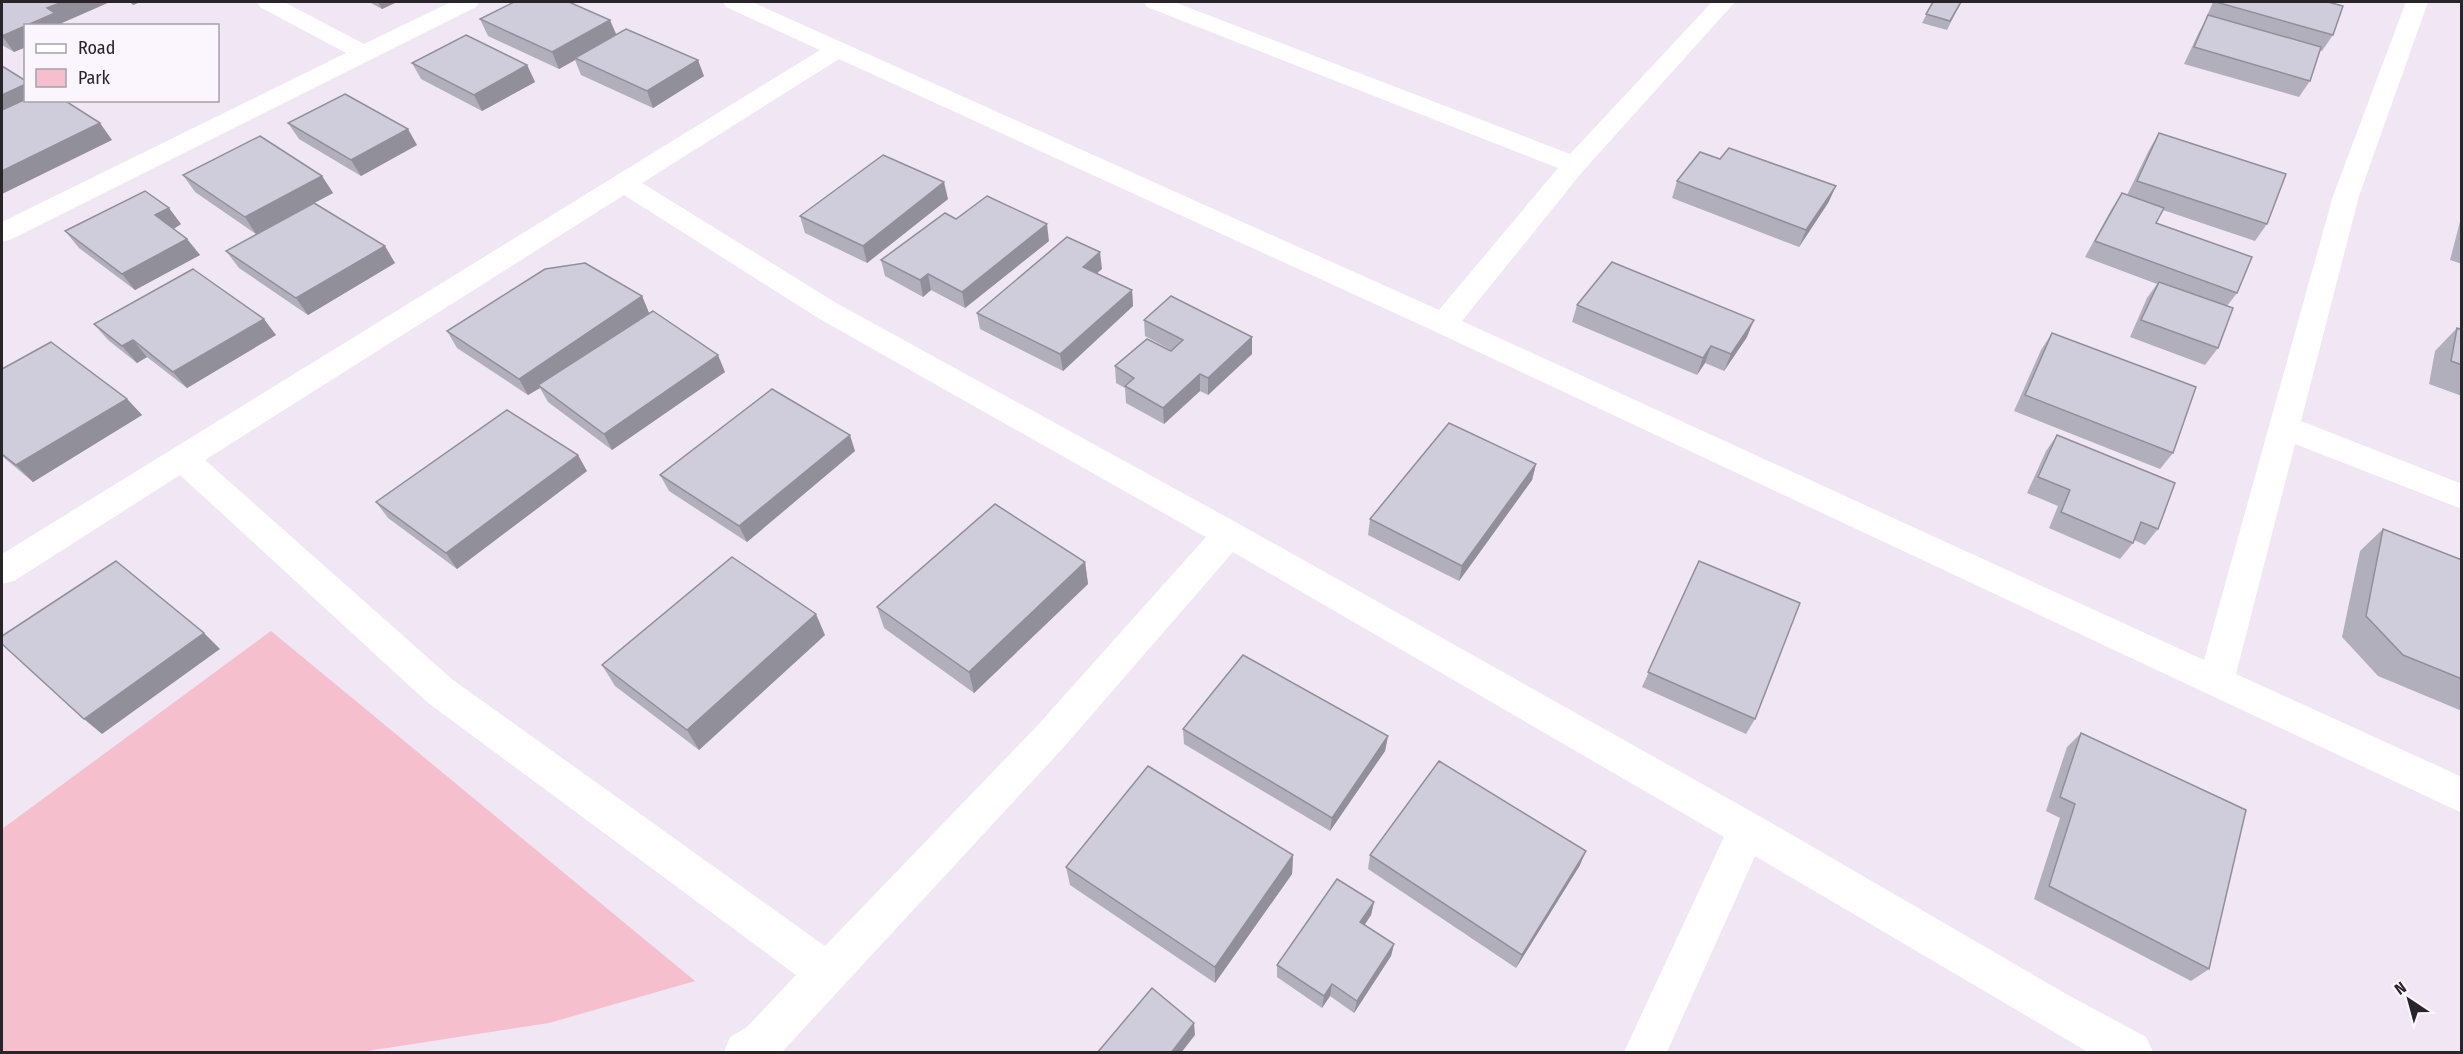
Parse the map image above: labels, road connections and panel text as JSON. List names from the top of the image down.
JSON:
{
  "legend": ["Road", "Park"],
  "north": "top left"
}
